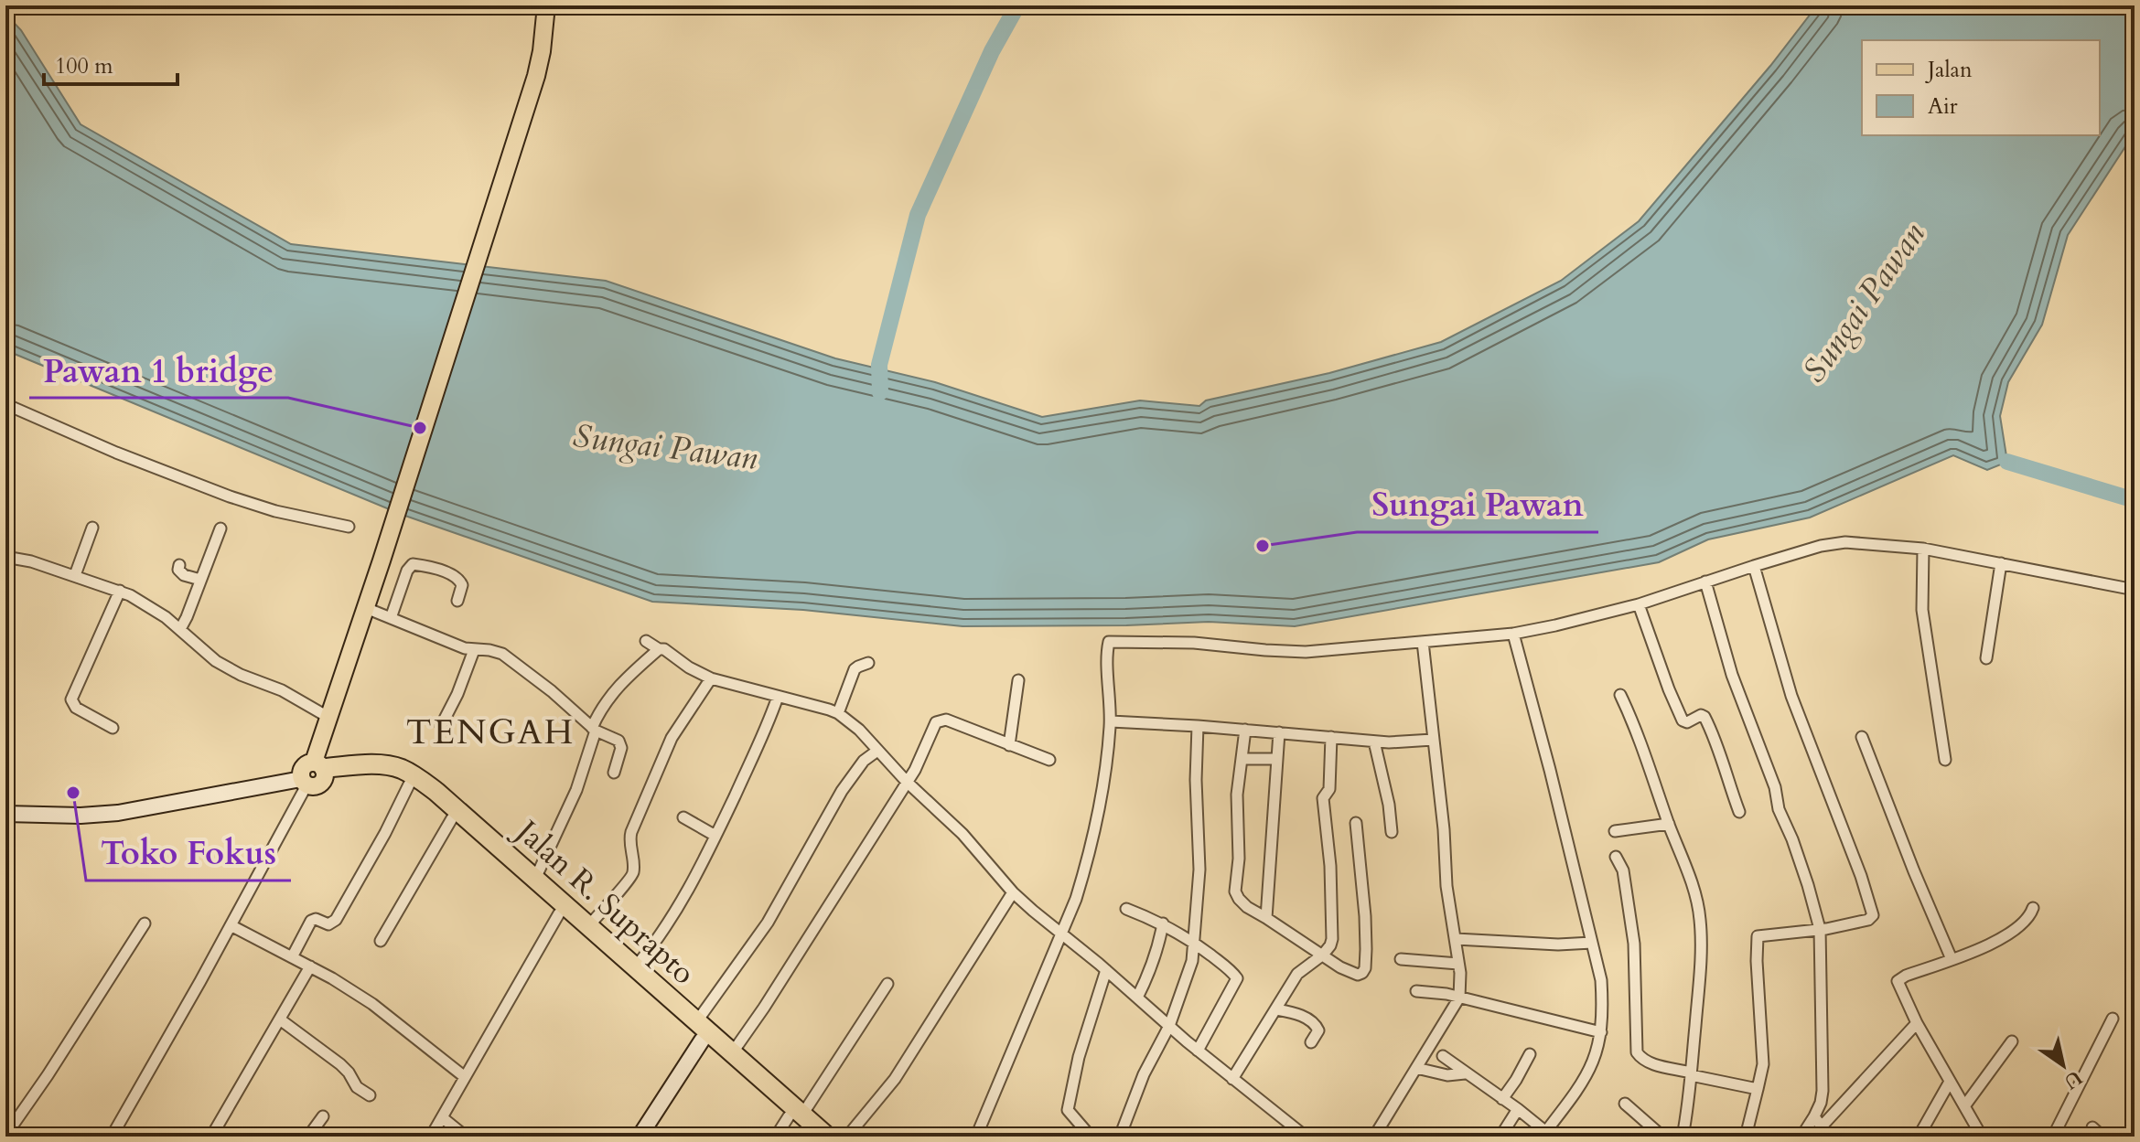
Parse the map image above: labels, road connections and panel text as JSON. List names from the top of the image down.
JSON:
{
  "streets": {
    "highway": ["Jalan R. Suprapto"]
  },
  "districts": ["TENGAH"],
  "water": ["Sungai Pawan"],
  "places": ["Pawan 1 bridge", "Sungai Pawan", "Toko Fokus"],
  "legend": ["Jalan", "Air"],
  "scale_bar": "100 m",
  "north": "bottom right"
}
